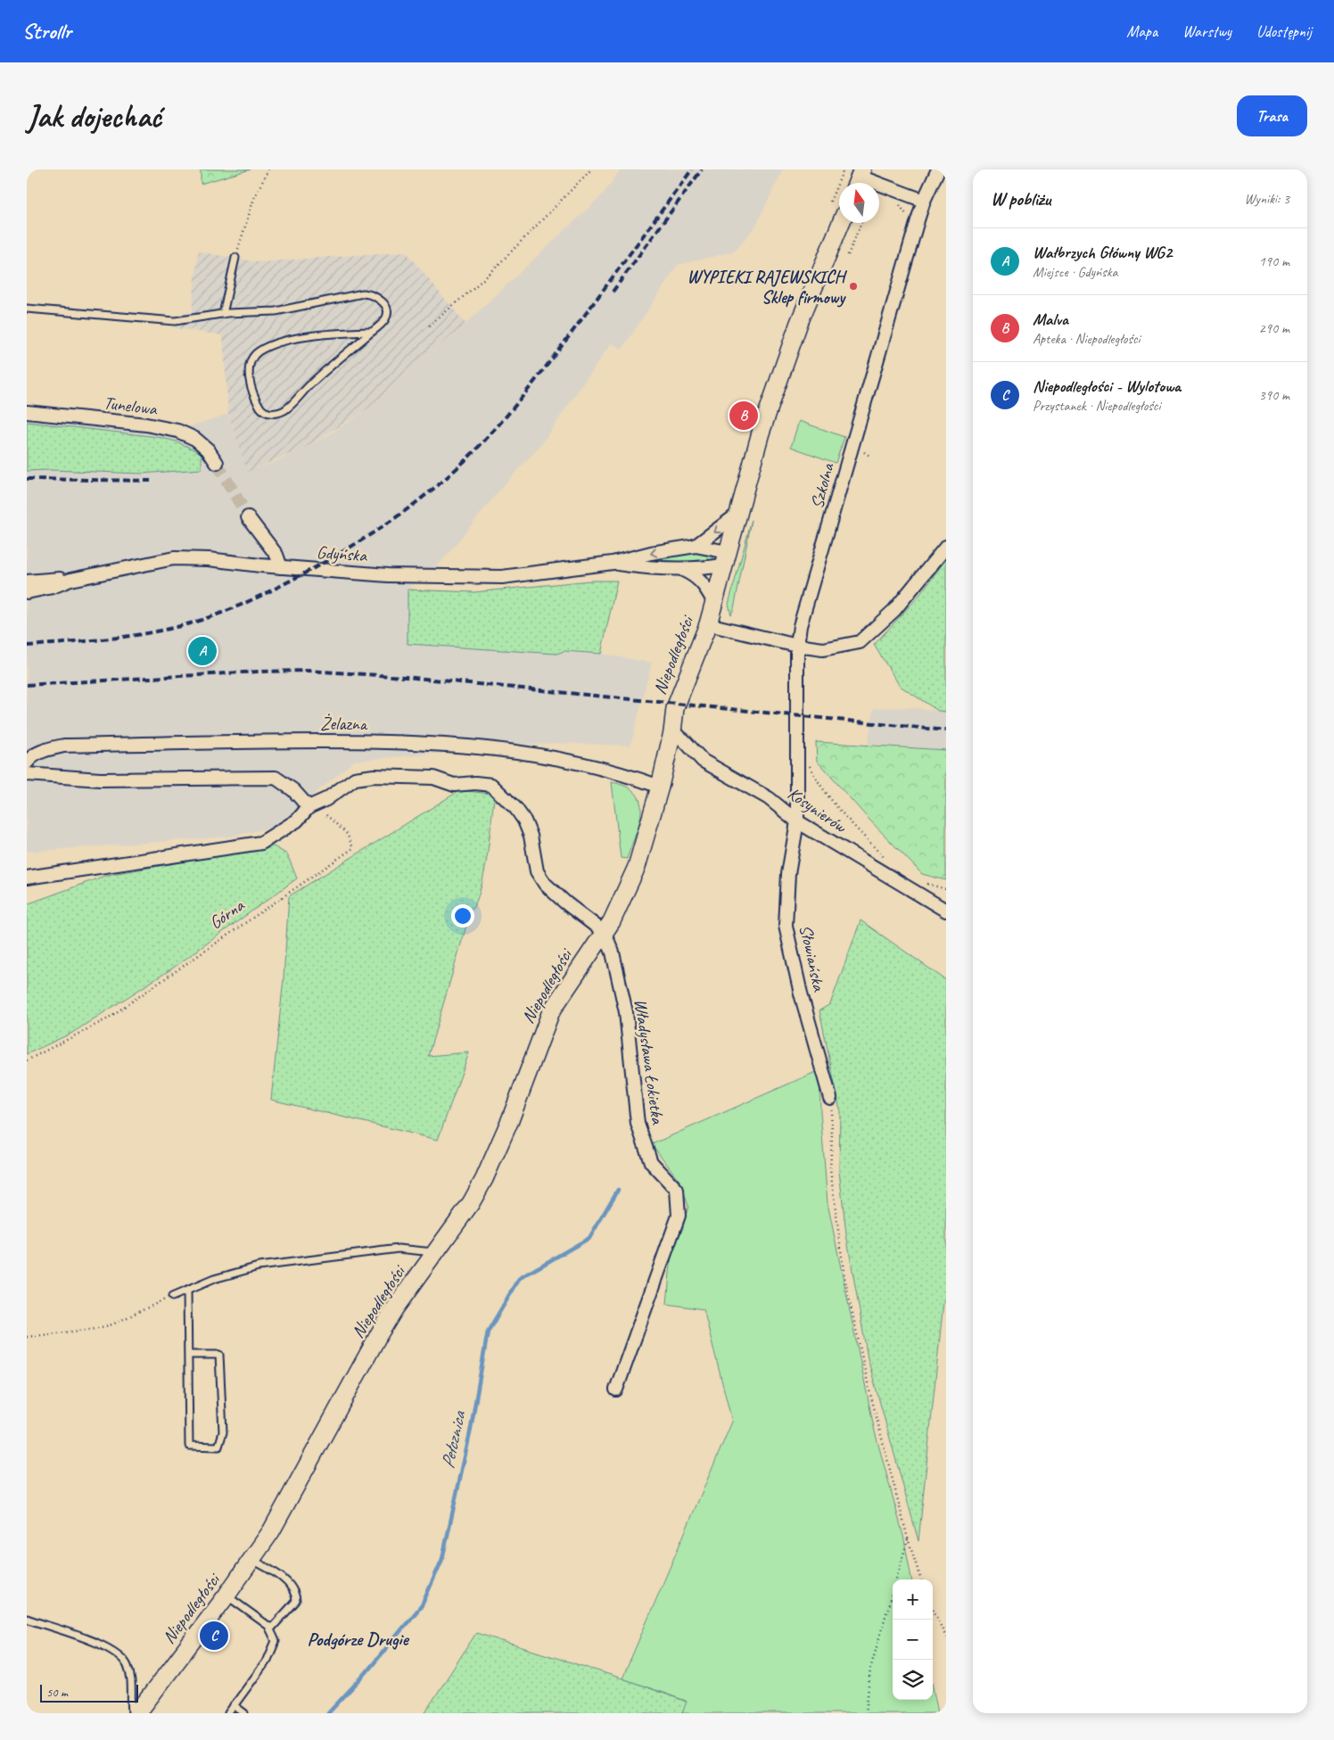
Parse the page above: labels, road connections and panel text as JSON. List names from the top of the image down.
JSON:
{
  "streets": {
    "main road": ["Niepodległości"],
    "street": [
      "Tunelowa",
      "Szkolna",
      "Gdyńska",
      "Żelazna",
      "Kosynierów",
      "Słowiańska",
      "Władysława Łokietka"
    ],
    "path": ["Górna"]
  },
  "crossings": [
    ["Szkolna", "Kosynierów"],
    ["Szkolna", "Słowiańska"],
    ["Gdyńska", "Niepodległości"],
    ["Niepodległości", "Żelazna"],
    ["Niepodległości", "Kosynierów"],
    ["Niepodległości", "Władysława Łokietka"],
    ["Kosynierów", "Słowiańska"]
  ],
  "districts": ["Podgórze Drugie"],
  "water": ["Pełcznica"],
  "places": ["WYPIEKI RAJEWSKICH Sklep firmowy"],
  "scale_bar": "50 m",
  "north": "top",
  "page": {
    "header": "Strollr",
    "nav": ["Mapa", "Warstwy", "Udostępnij"],
    "buttons": "Trasa",
    "title": "Jak dojechać",
    "heading": ["W pobliżu", "Wyniki: 3"],
    "list": [
      {
        "mark": "A",
        "name": "Wałbrzych Główny WG2",
        "note": "Miejsce · Gdyńska",
        "value": "190 m"
      },
      {
        "mark": "B",
        "name": "Malva",
        "note": "Apteka · Niepodległości",
        "value": "290 m"
      },
      {
        "mark": "C",
        "name": "Niepodległości - Wylotowa",
        "note": "Przystanek · Niepodległości",
        "value": "390 m"
      }
    ],
    "pins": ["B", "A", "C"],
    "map_buttons": ["+", "−"],
    "scale": "50 m"
  }
}
